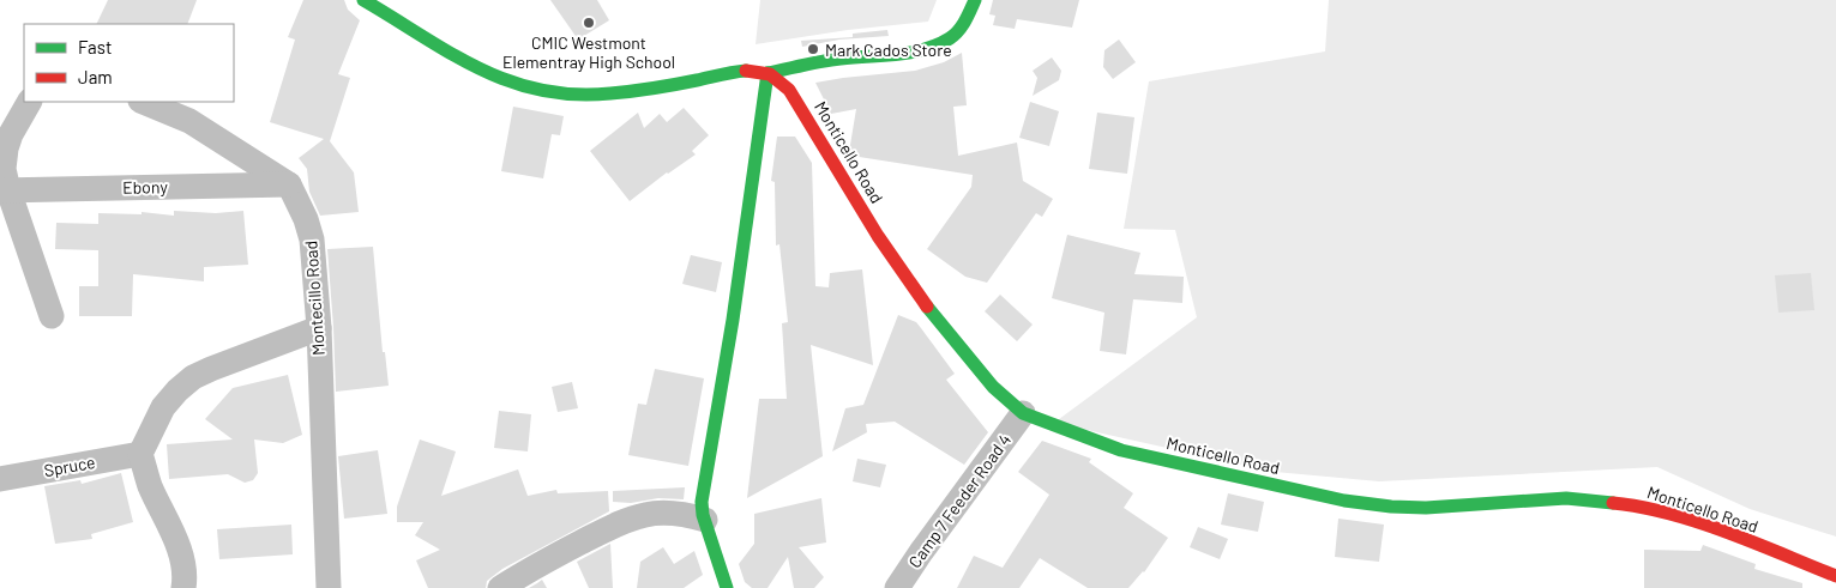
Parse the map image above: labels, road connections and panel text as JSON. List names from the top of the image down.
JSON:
{
  "streets": {
    "main road": ["Monticello Road"],
    "street": [
      "Ebony",
      "Montecillo Road",
      "Spruce",
      "Camp 7 Feeder Road 4"
    ]
  },
  "crossings": [
    ["Monticello Road", "Camp 7 Feeder Road 4"],
    ["Ebony", "Montecillo Road"]
  ],
  "places": ["CMIC Westmont Elementray High School", "Mark Cados Store"],
  "legend": ["Fast", "Jam"]
}
